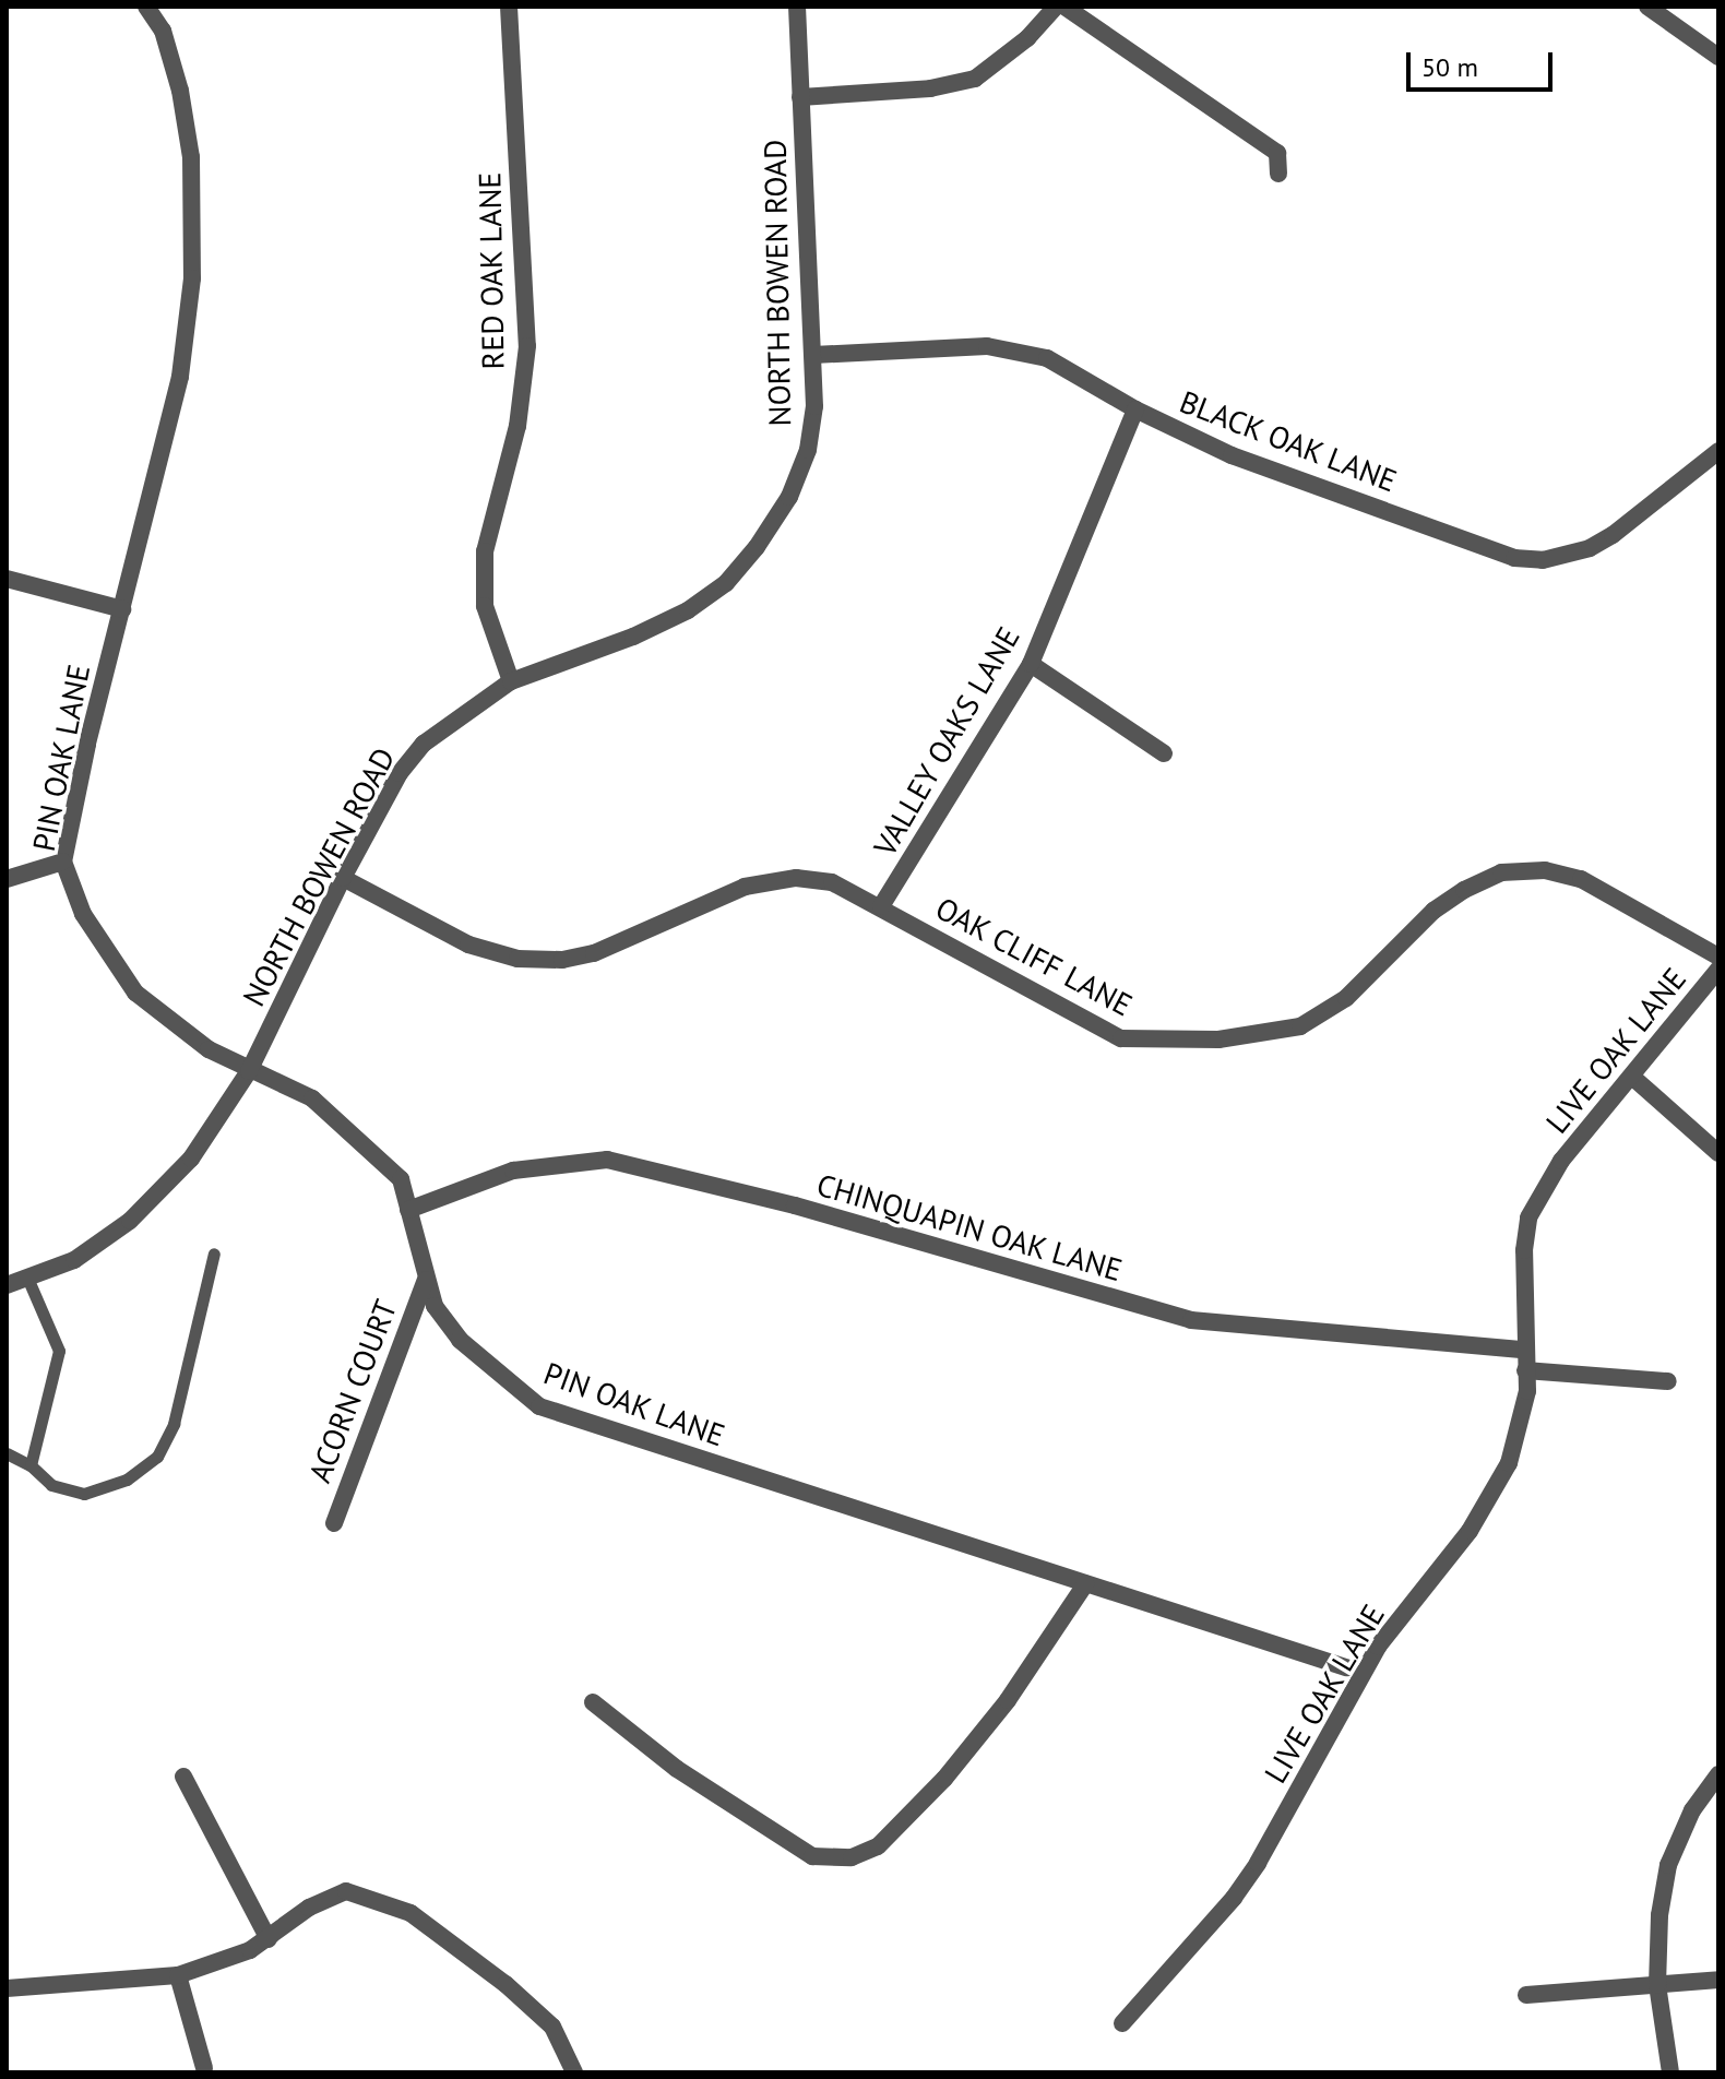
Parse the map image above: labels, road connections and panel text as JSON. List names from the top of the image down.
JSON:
{
  "streets": {
    "street": [
      "RED OAK LANE",
      "NORTH BOWEN ROAD",
      "BLACK OAK LANE",
      "VALLEY OAKS LANE",
      "PIN OAK LANE",
      "OAK CLIFF LANE",
      "LIVE OAK LANE",
      "CHINQUAPIN OAK LANE",
      "ACORN COURT"
    ]
  },
  "crossings": [
    ["RED OAK LANE", "NORTH BOWEN ROAD"],
    ["NORTH BOWEN ROAD", "BLACK OAK LANE"],
    ["NORTH BOWEN ROAD", "PIN OAK LANE"],
    ["NORTH BOWEN ROAD", "OAK CLIFF LANE"],
    ["BLACK OAK LANE", "VALLEY OAKS LANE"],
    ["VALLEY OAKS LANE", "OAK CLIFF LANE"],
    ["PIN OAK LANE", "LIVE OAK LANE"],
    ["PIN OAK LANE", "CHINQUAPIN OAK LANE"],
    ["PIN OAK LANE", "ACORN COURT"],
    ["LIVE OAK LANE", "CHINQUAPIN OAK LANE"]
  ],
  "scale_bar": "50 m"
}
